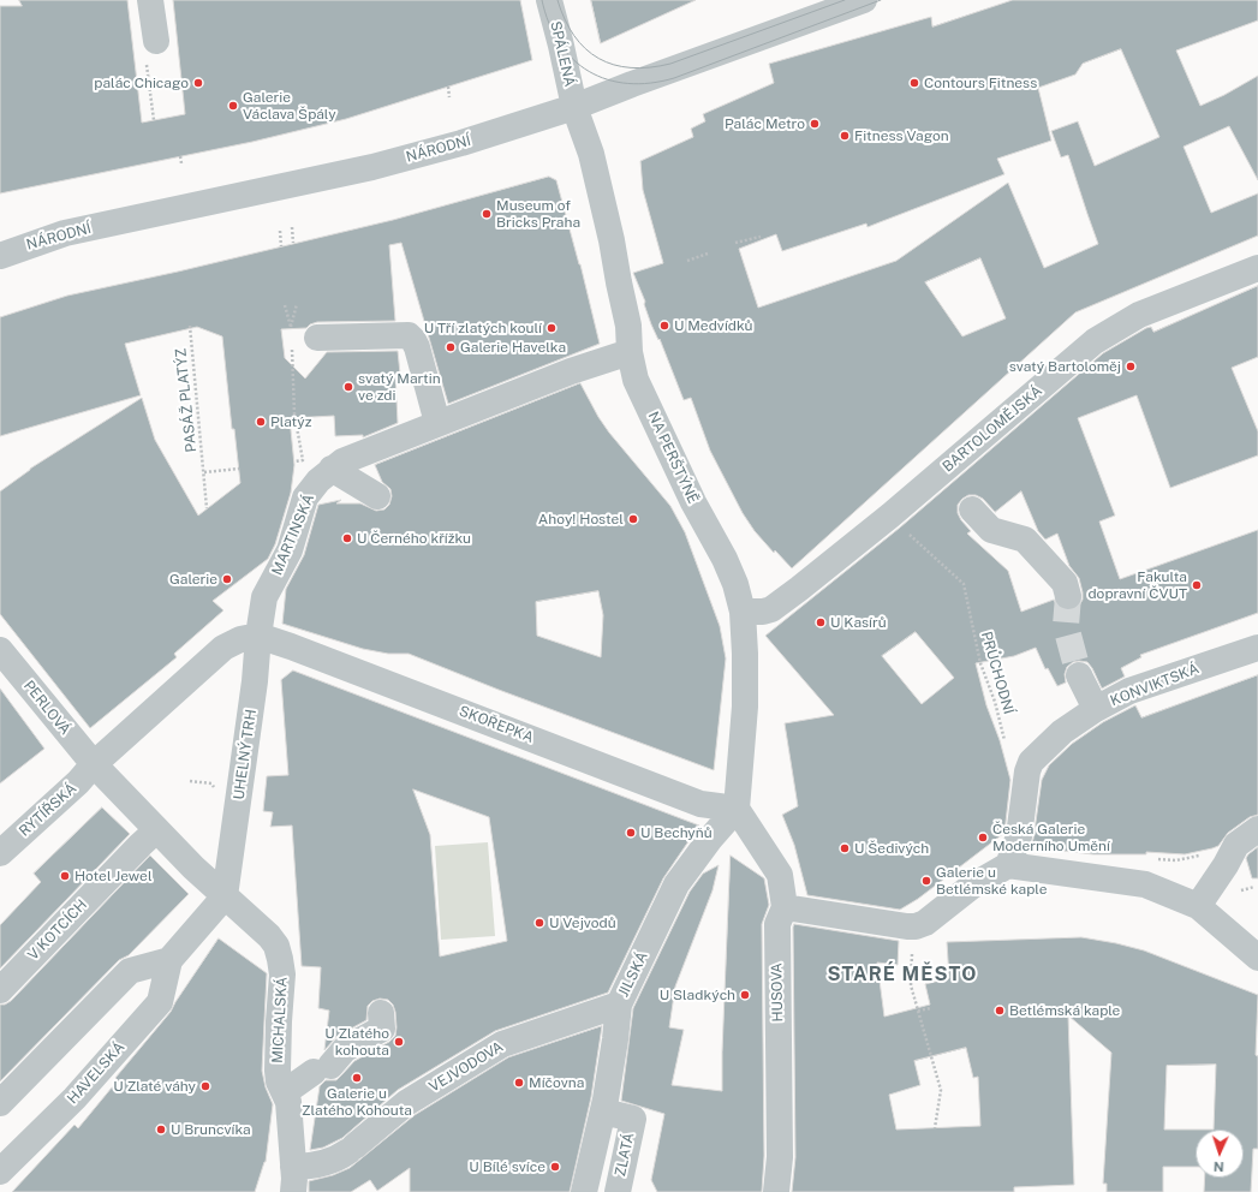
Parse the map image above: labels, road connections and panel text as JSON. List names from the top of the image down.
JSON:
{
  "streets": {
    "street": [
      "SPÁLENÁ",
      "NÁRODNÍ",
      "BARTOLOMĚJSKÁ",
      "NA PERŠTÝNĚ",
      "MARTINSKÁ",
      "KONVIKTSKÁ",
      "PERLOVÁ",
      "SKOŘEPKA",
      "UHELNÝ TRH",
      "RYTÍŘSKÁ",
      "V KOTCÍCH",
      "JILSKÁ",
      "HUSOVA",
      "MICHALSKÁ",
      "VEJVODOVA",
      "HAVELSKÁ",
      "ZLATÁ"
    ],
    "path": ["PASÁŽ PLATÝZ", "PRŮCHODNÍ"]
  },
  "crossings": [
    ["SPÁLENÁ", "NÁRODNÍ"],
    ["SPÁLENÁ", "NA PERŠTÝNĚ"],
    ["NÁRODNÍ", "NA PERŠTÝNĚ"],
    ["BARTOLOMĚJSKÁ", "NA PERŠTÝNĚ"],
    ["BARTOLOMĚJSKÁ", "PRŮCHODNÍ"],
    ["NA PERŠTÝNĚ", "MARTINSKÁ"],
    ["NA PERŠTÝNĚ", "SKOŘEPKA"],
    ["NA PERŠTÝNĚ", "JILSKÁ"],
    ["NA PERŠTÝNĚ", "HUSOVA"],
    ["MARTINSKÁ", "SKOŘEPKA"],
    ["MARTINSKÁ", "UHELNÝ TRH"],
    ["PERLOVÁ", "RYTÍŘSKÁ"],
    ["SKOŘEPKA", "UHELNÝ TRH"],
    ["SKOŘEPKA", "JILSKÁ"],
    ["SKOŘEPKA", "HUSOVA"],
    ["UHELNÝ TRH", "MICHALSKÁ"],
    ["JILSKÁ", "HUSOVA"],
    ["JILSKÁ", "VEJVODOVA"],
    ["JILSKÁ", "ZLATÁ"],
    ["MICHALSKÁ", "VEJVODOVA"]
  ],
  "districts": ["STARÉ MĚSTO"],
  "places": [
    "palác Chicago",
    "Contours Fitness",
    "Galerie Václava Špály",
    "Palác Metro",
    "Fitness Vagon",
    "Museum of Bricks Praha",
    "U Medvídků",
    "U Tří zlatých koulí",
    "Galerie Havelka",
    "svatý Bartoloměj",
    "svatý Martin ve zdi",
    "Platýz",
    "Ahoy! Hostel",
    "U Černého křížku",
    "Galerie",
    "Fakulta dopravní ČVUT",
    "U Kasírů",
    "U Bechyňů",
    "Česká Galerie Moderního Umění",
    "U Šedivých",
    "Hotel Jewel",
    "Galerie u Betlémské kaple",
    "U Vejvodů",
    "U Sladkých",
    "Betlémská kaple",
    "U Zlatého kohouta",
    "Galerie u Zlatého Kohouta",
    "Míčovna",
    "U Zlaté váhy",
    "U Bruncvíka",
    "U Bílé svíce"
  ],
  "north": "bottom"
}
